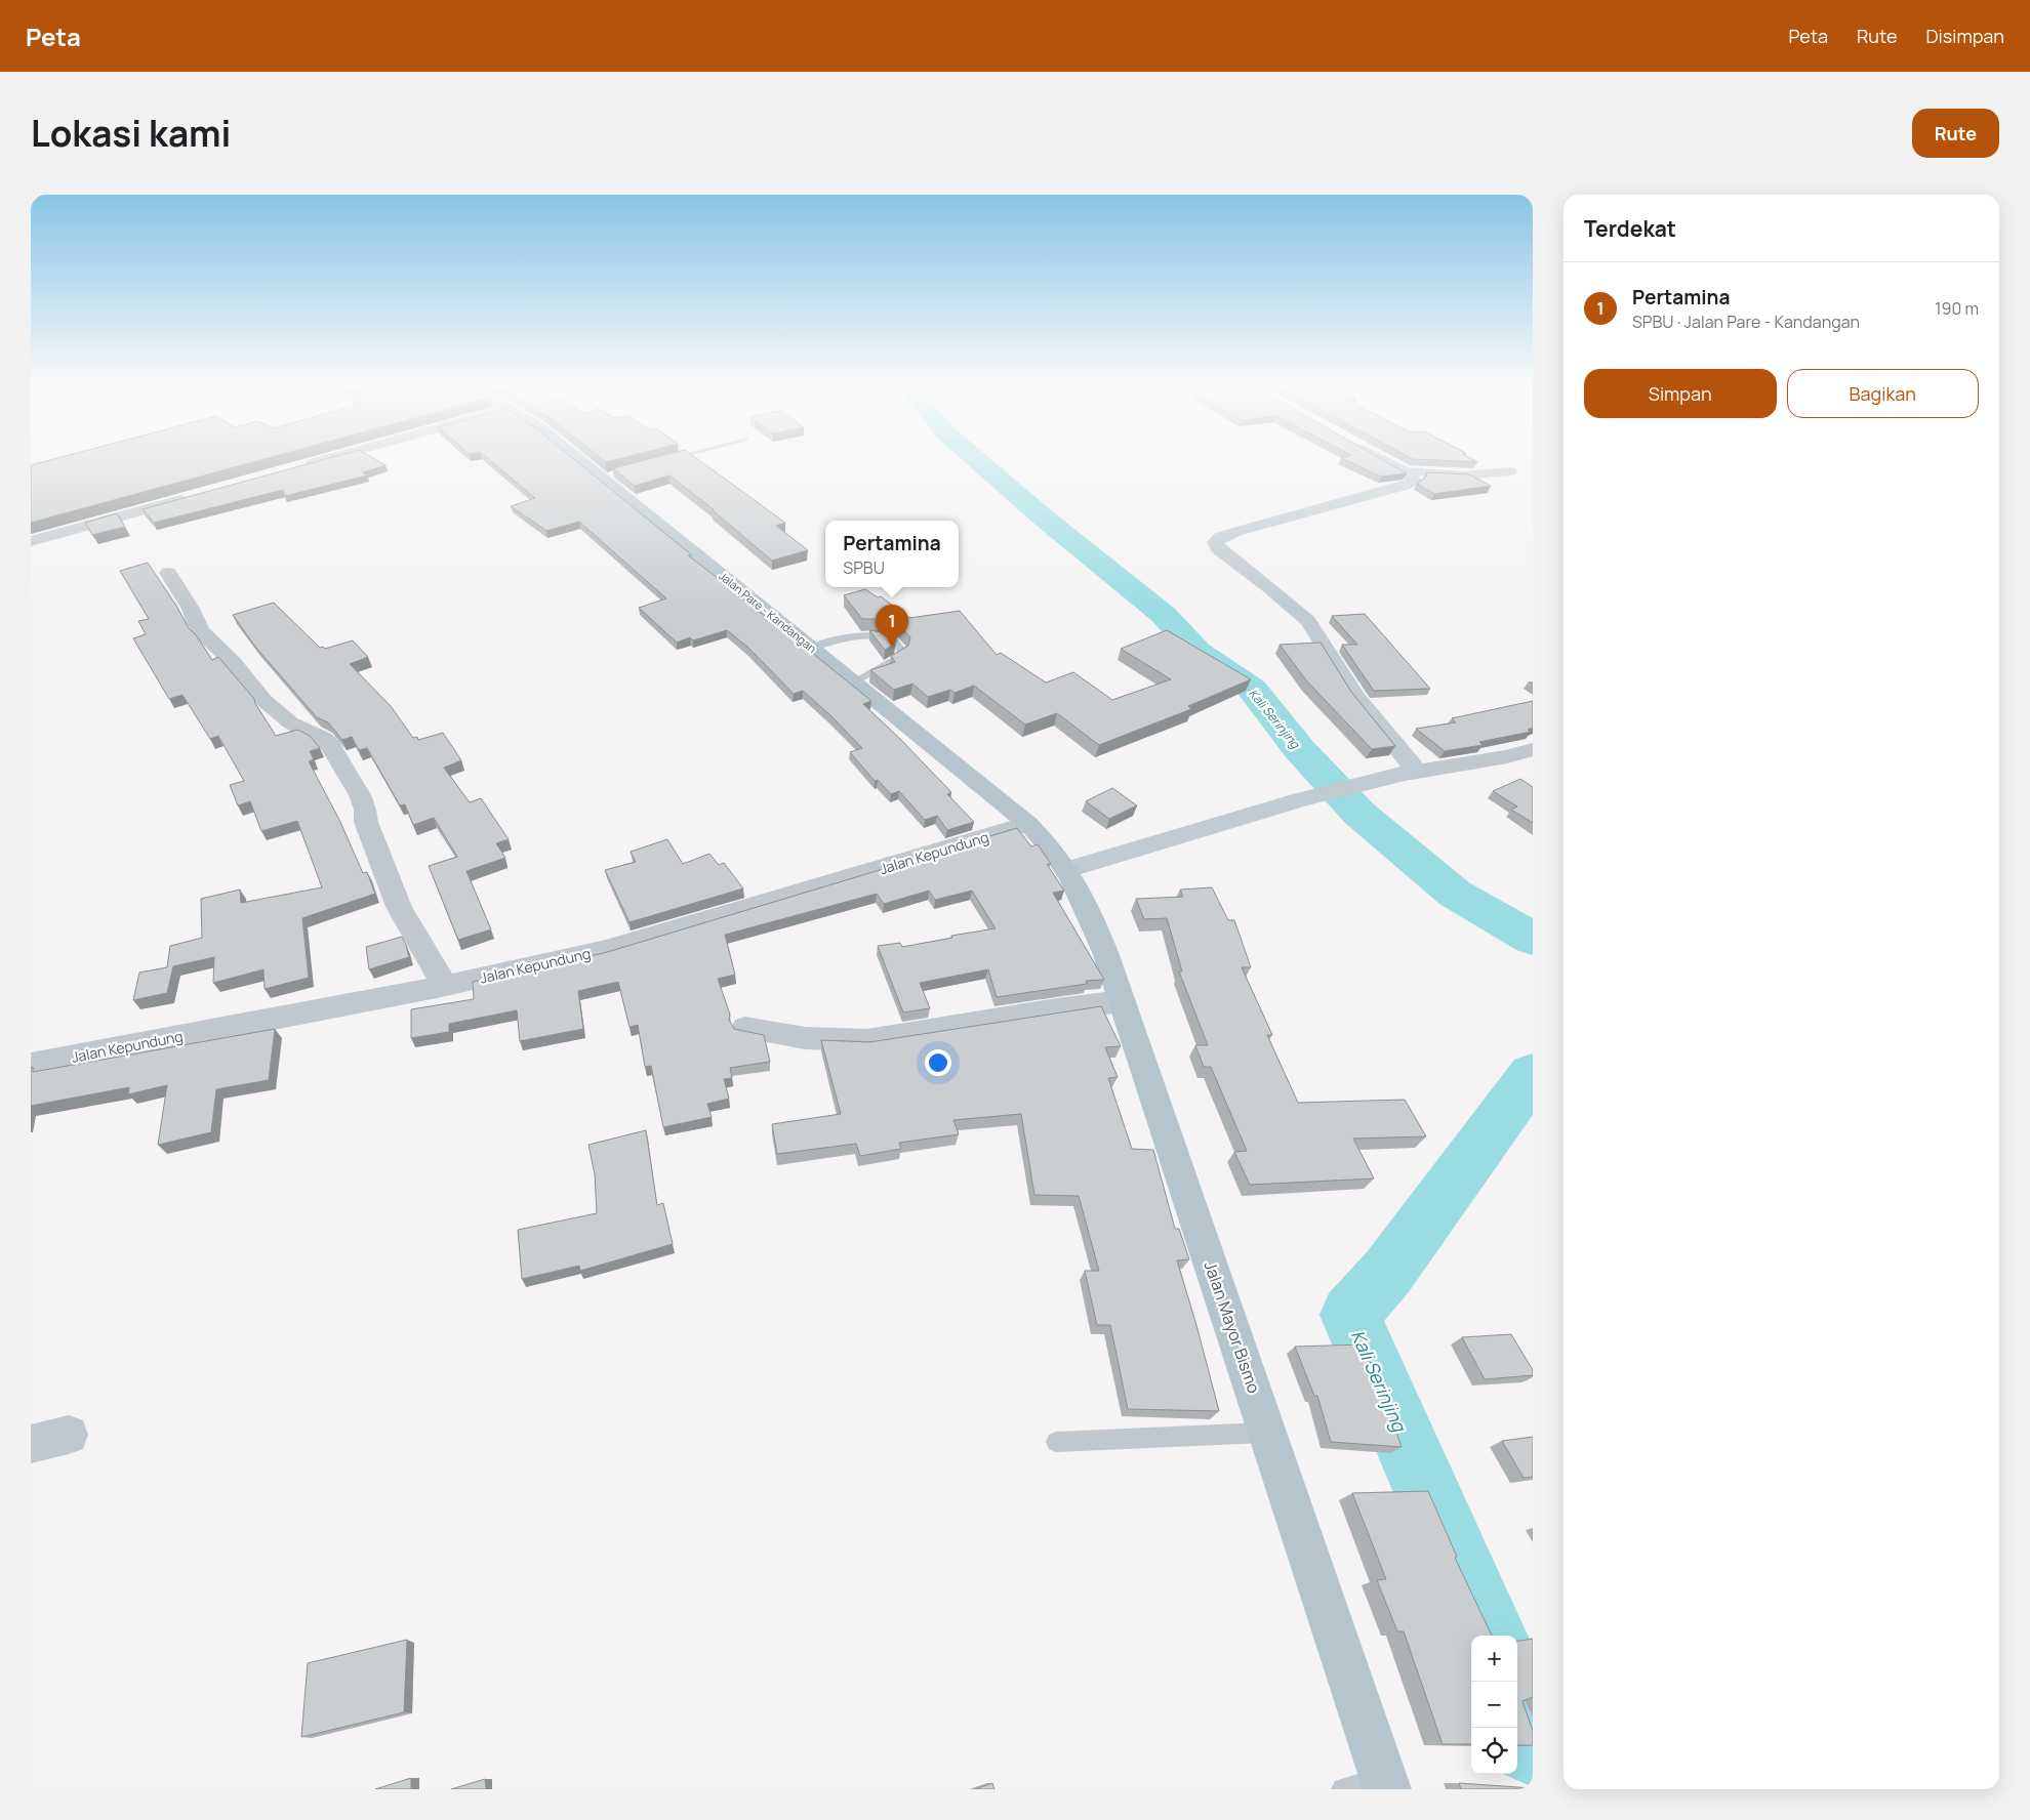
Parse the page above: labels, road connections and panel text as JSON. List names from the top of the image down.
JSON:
{
  "streets": {
    "main road": ["Jalan Pare - Kandangan", "Jalan Mayor Bismo"],
    "street": ["Jalan Kepundung"]
  },
  "crossings": [
    ["Jalan Pare - Kandangan", "Jalan Kepundung"],
    ["Jalan Pare - Kandangan", "Jalan Mayor Bismo"]
  ],
  "water": ["Kali Serinjing"],
  "page": {
    "header": "Peta",
    "nav": ["Peta", "Rute", "Disimpan"],
    "title": "Lokasi kami",
    "buttons": [
      "Rute",
      ["Simpan", "Bagikan"]
    ],
    "heading": "Terdekat",
    "list": [
      {
        "mark": "1",
        "name": "Pertamina",
        "note": "SPBU · Jalan Pare - Kandangan",
        "value": "190 m"
      }
    ],
    "popup": ["Pertamina", "SPBU"],
    "pins": "1",
    "map_buttons": ["+", "−"]
  }
}
